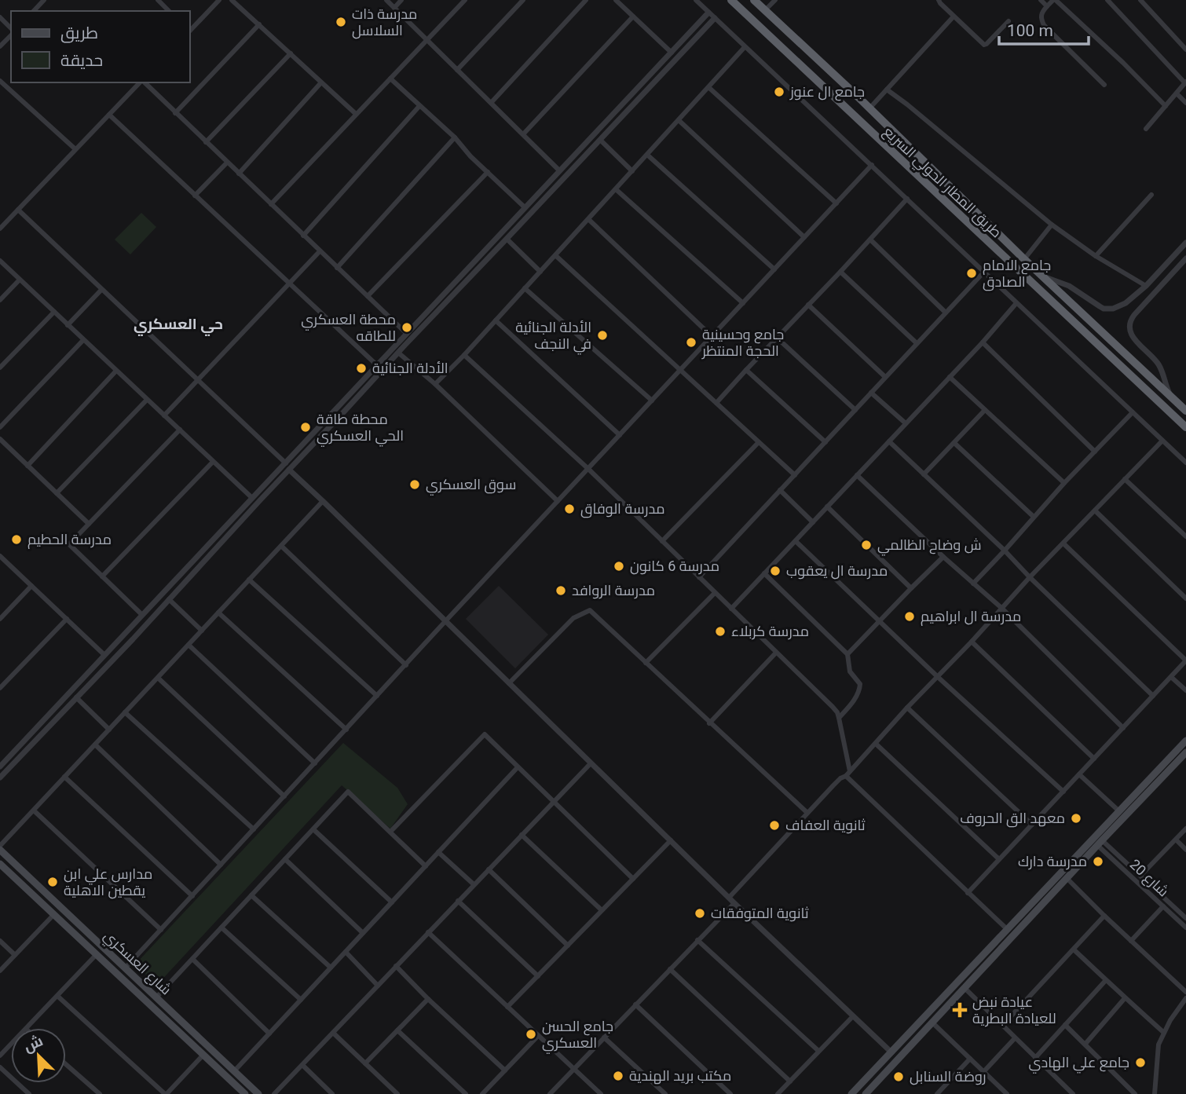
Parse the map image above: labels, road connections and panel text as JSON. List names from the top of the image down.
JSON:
{
  "streets": {
    "highway": ["طريق المطار الحولي السريع"],
    "main road": ["شارع العسكري"],
    "street": ["شارع 20"]
  },
  "districts": ["حي العسكري"],
  "places": {
    "other": [
      "مدرسة ذات السلاسل",
      "جامع ال عنوز",
      "جامع الامام الصادق",
      "محطة العسكري للطاقه",
      "الأدلة الجنائية في النجف",
      "جامع وحسينية الحجة المنتظر",
      "الأدلة الجنائية",
      "محطة طاقة الحي العسكري",
      "سوق العسكري",
      "مدرسة الوفاق",
      "مدرسة الحطيم",
      "ش وضاح الظالمي",
      "مدرسة 6 كانون",
      "مدرسة ال يعقوب",
      "مدرسة الروافد",
      "مدرسة ال ابراهيم",
      "مدرسة كربلاء",
      "معهد الق الحروف",
      "ثانوية العفاف",
      "مدرسة دارك",
      "مدارس علي ابن يقطين الاهلية",
      "ثانوية المتوفقات",
      "جامع الحسن العسكري",
      "جامع علي الهادي",
      "مكتب بريد الهندية",
      "روضة السنابل"
    ],
    "health": ["عيادة نبض للعيادة البطرية"]
  },
  "legend": ["طريق", "حديقة"],
  "scale_bar": "100 m",
  "north": "top left"
}
